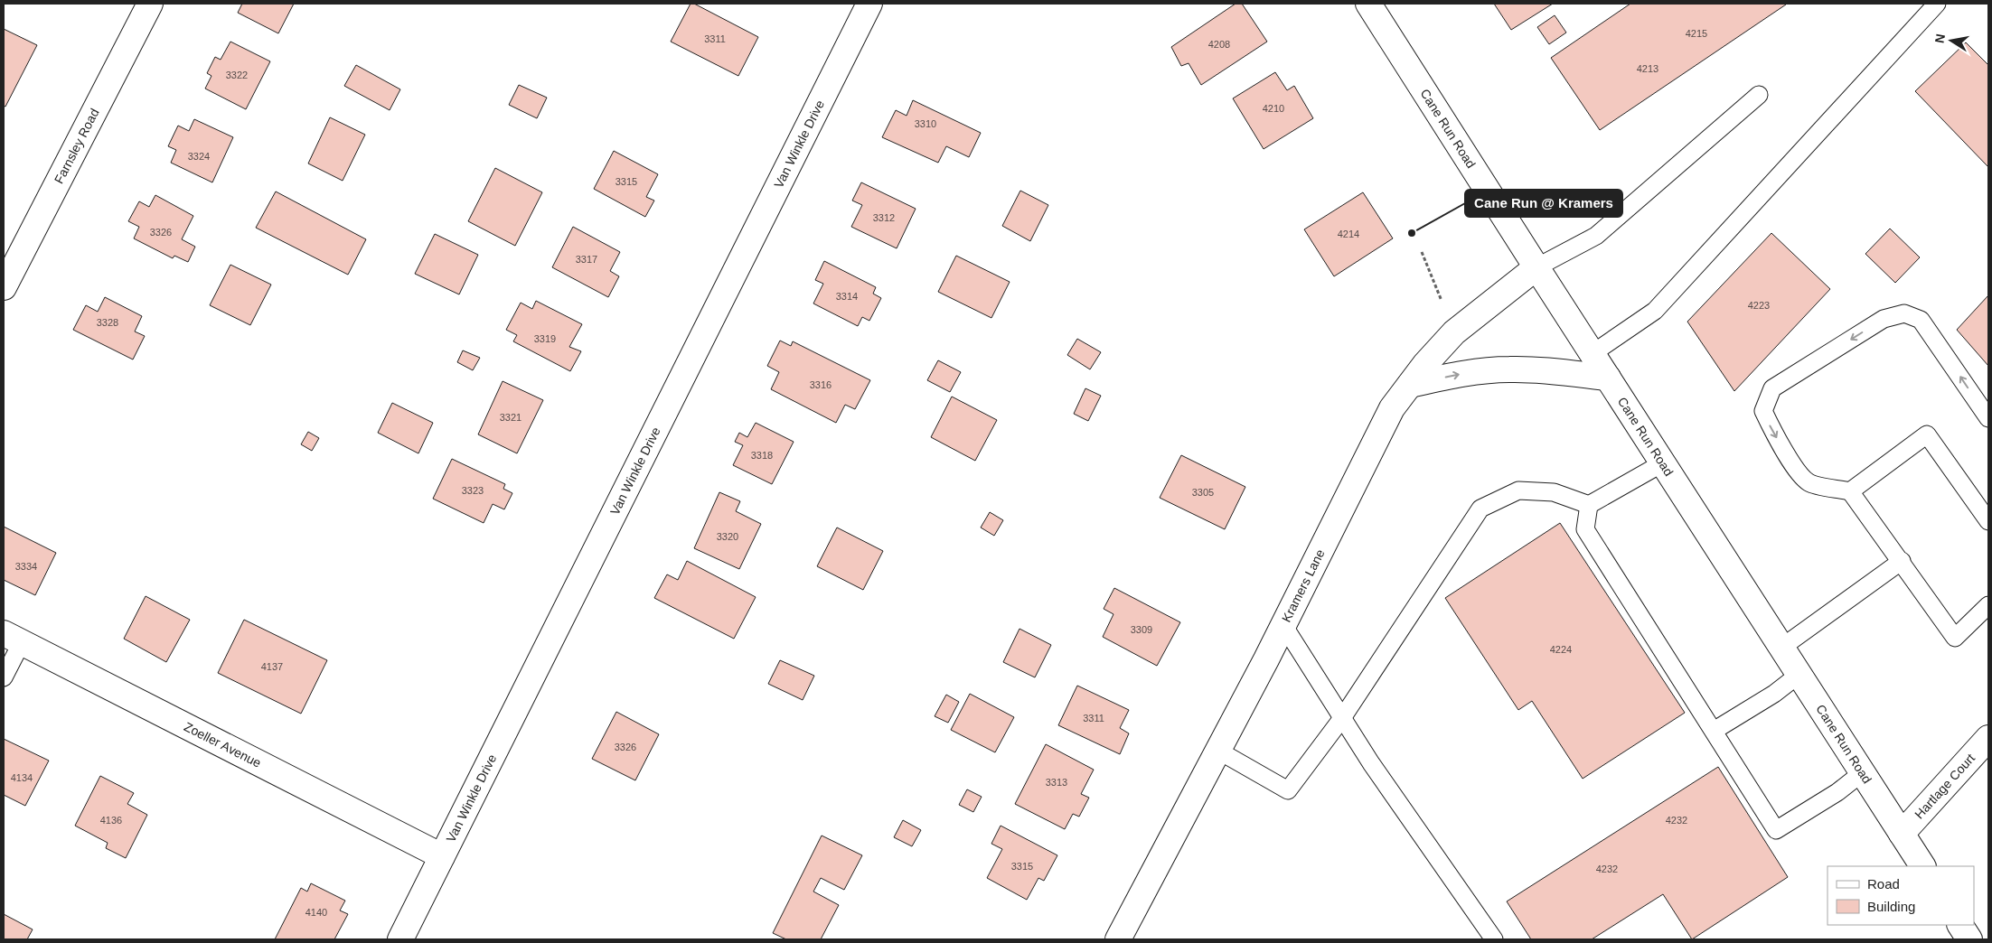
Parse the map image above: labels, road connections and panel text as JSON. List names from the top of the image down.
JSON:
{
  "streets": {
    "main road": [
      "Cane Run Road",
      "Van Winkle Drive",
      "Farnsley Road",
      "Kramers Lane",
      "Zoeller Avenue",
      "Hartlage Court"
    ]
  },
  "crossings": [
    ["Cane Run Road", "Kramers Lane"],
    ["Cane Run Road", "Hartlage Court"],
    ["Van Winkle Drive", "Zoeller Avenue"]
  ],
  "places": ["Cane Run @ Kramers"],
  "house_numbers": [
    "4215",
    "3311",
    "4208",
    "4213",
    "3322",
    "4210",
    "3310",
    "3324",
    "3315",
    "3312",
    "3326",
    "4214",
    "3317",
    "3314",
    "4223",
    "3328",
    "3319",
    "3316",
    "3321",
    "3318",
    "3323",
    "3305",
    "3320",
    "3334",
    "3309",
    "4224",
    "4137",
    "3311",
    "3326",
    "4134",
    "3313",
    "4136",
    "4232",
    "3315",
    "4232",
    "4140"
  ],
  "legend": ["Road", "Building"],
  "north": "left"
}
